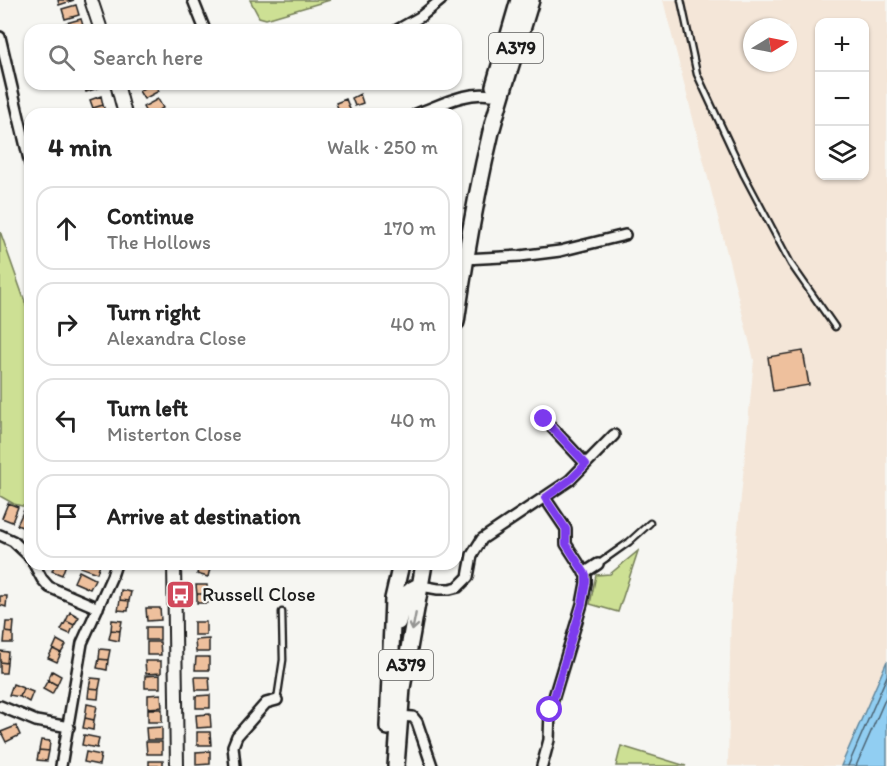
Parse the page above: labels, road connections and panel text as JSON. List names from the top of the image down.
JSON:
{
  "streets": {
    "main road": ["A379"]
  },
  "places": {
    "bus stop": ["Russell Close"]
  },
  "north": "right",
  "page": {
    "map_buttons": ["+", "−"],
    "search": "Search here",
    "heading": ["4 min", "Walk · 250 m"],
    "list": [
      ["Continue", "The Hollows", "170 m"],
      ["Turn right", "Alexandra Close", "40 m"],
      ["Turn left", "Misterton Close", "40 m"],
      "Arrive at destination"
    ]
  }
}
